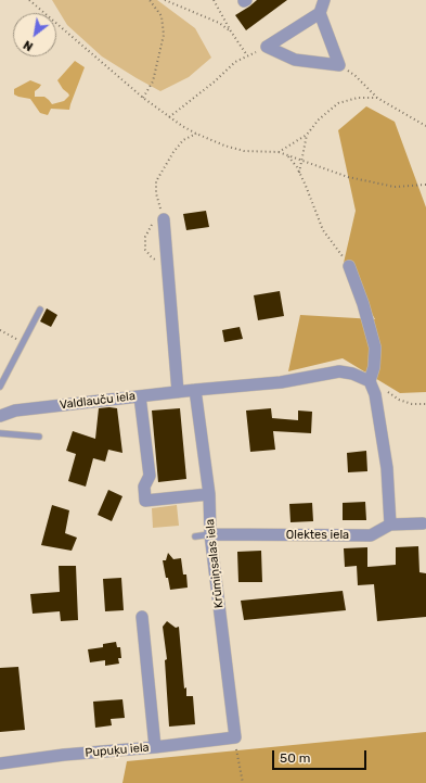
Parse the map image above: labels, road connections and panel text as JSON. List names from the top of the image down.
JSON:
{
  "streets": {
    "street": [
      "Valdlauču iela",
      "Olektes iela",
      "Krūmiņsalas iela",
      "Pupuķu iela"
    ]
  },
  "crossings": [
    ["Valdlauču iela", "Krūmiņsalas iela"],
    ["Olektes iela", "Krūmiņsalas iela"],
    ["Krūmiņsalas iela", "Pupuķu iela"]
  ],
  "scale_bar": "50 m",
  "north": "bottom left"
}
